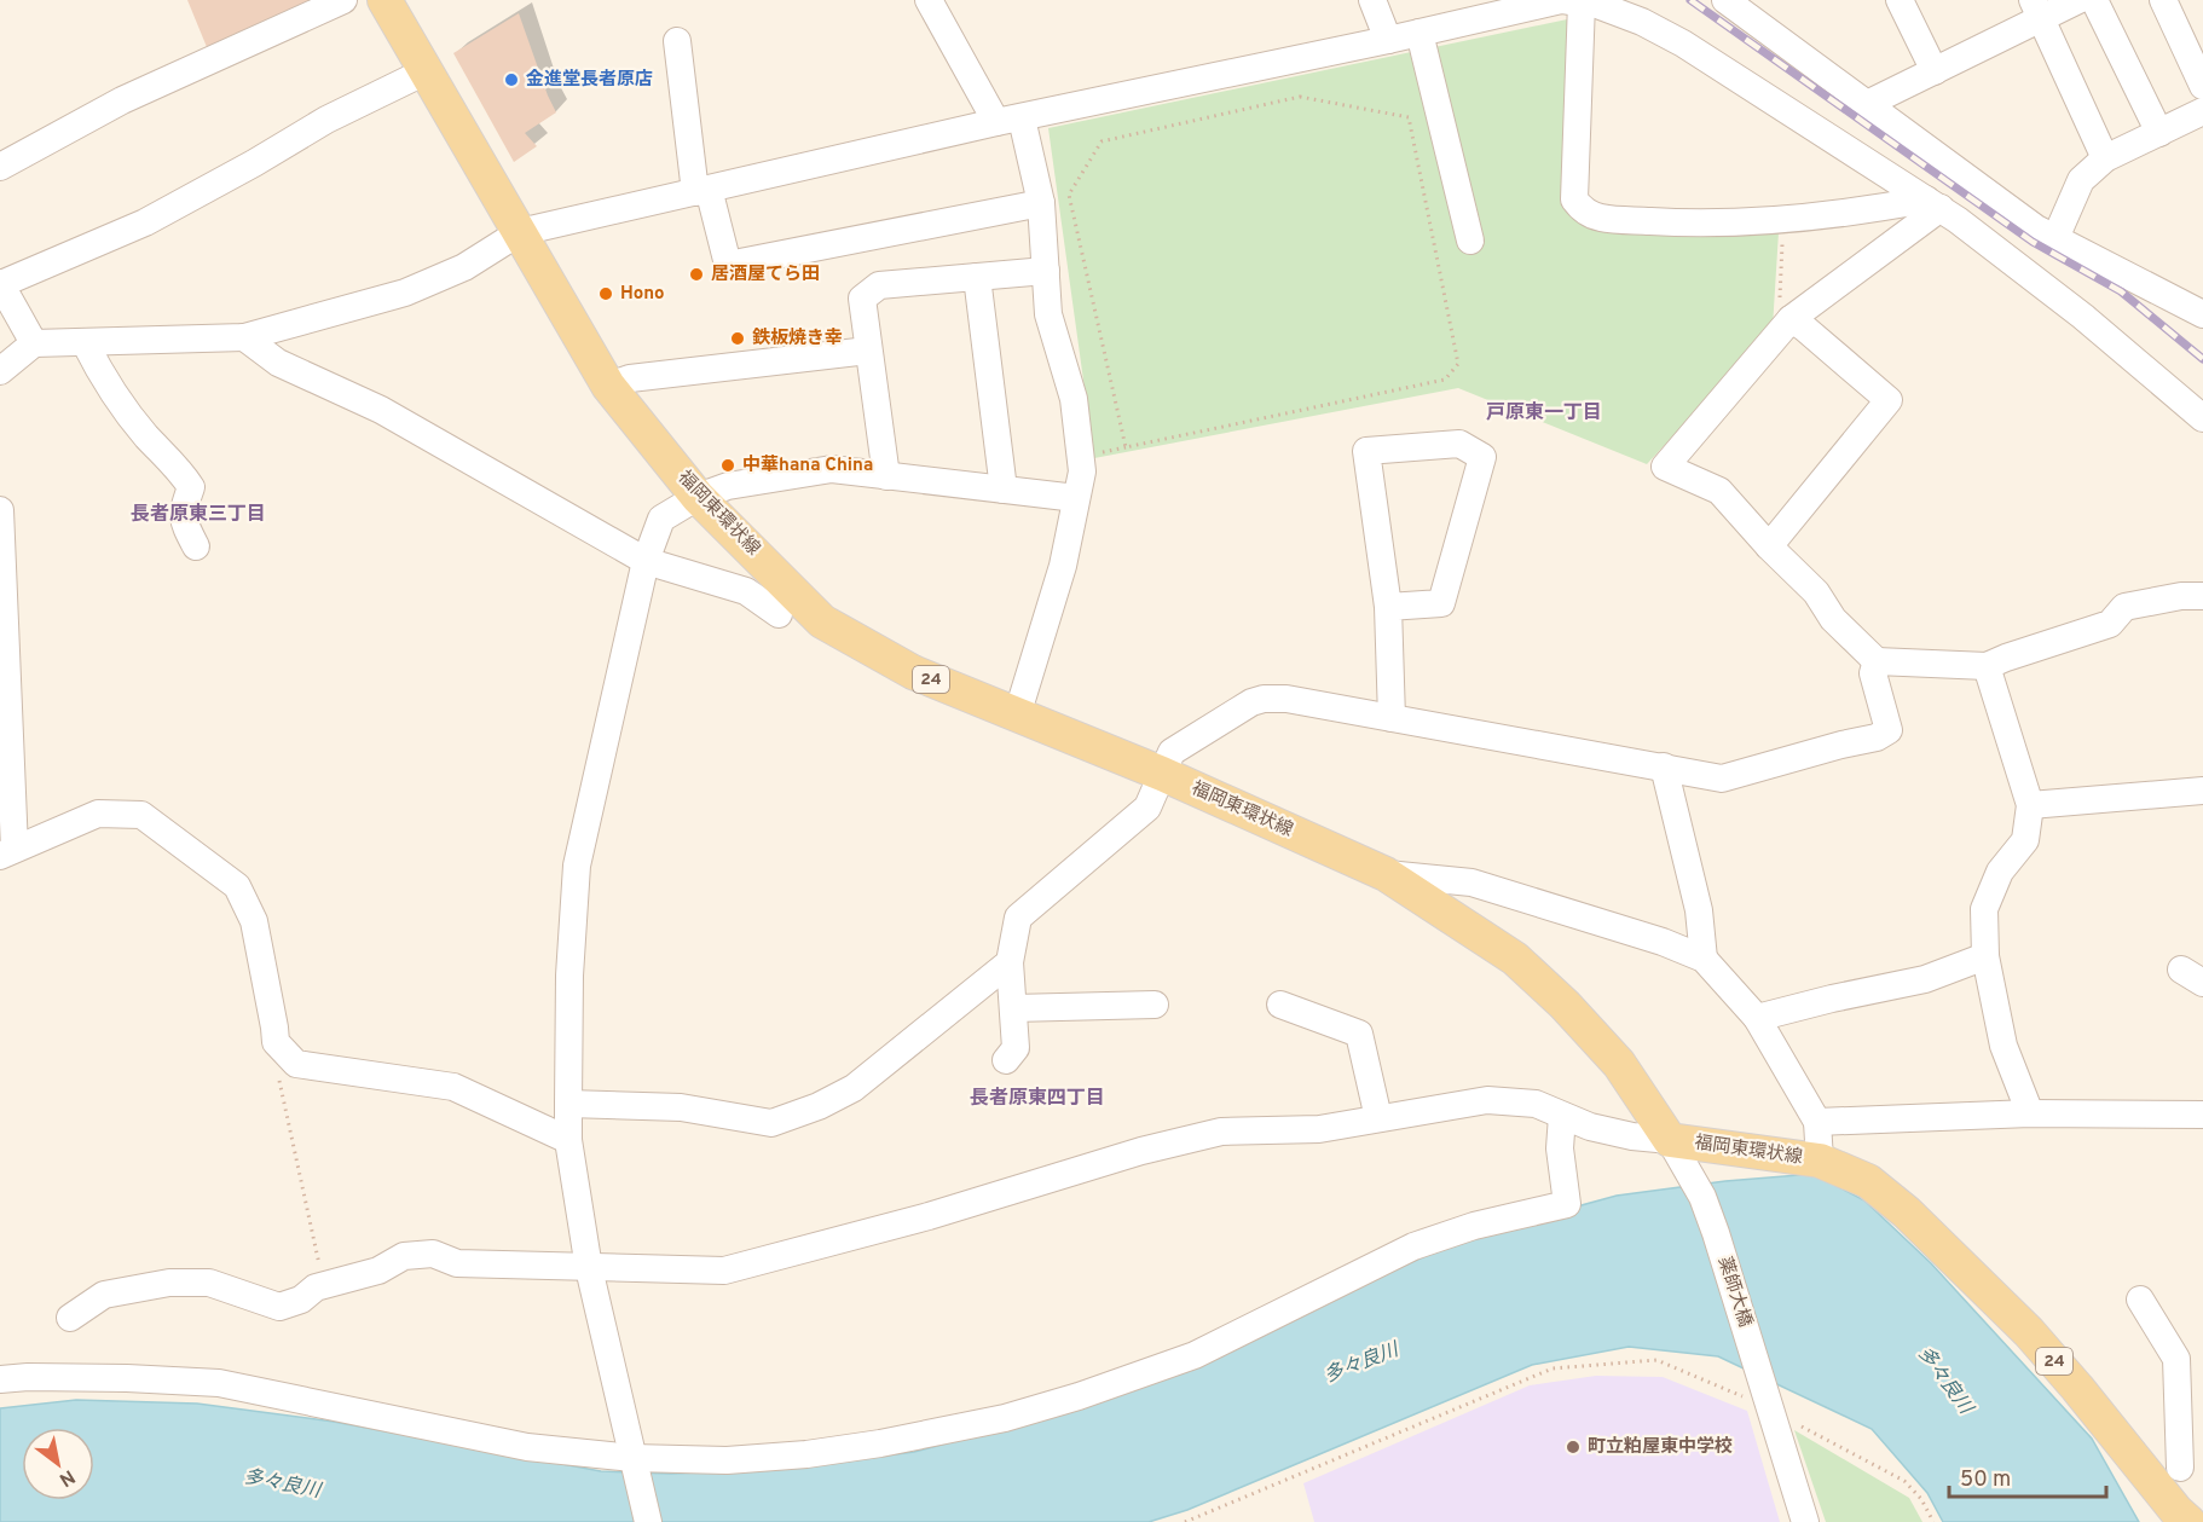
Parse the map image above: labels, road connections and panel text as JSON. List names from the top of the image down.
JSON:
{
  "streets": {
    "main road": ["福岡東環状線", "24"],
    "street": ["薬師大橋"]
  },
  "crossings": [
    ["福岡東環状線", "薬師大橋"]
  ],
  "districts": ["戸原東一丁目", "長者原東三丁目", "長者原東四丁目"],
  "water": ["多々良川"],
  "places": [
    "金進堂長者原店",
    "居酒屋てら田",
    "Hono",
    "鉄板焼き幸",
    "中華hana China",
    "町立粕屋東中学校"
  ],
  "scale_bar": "50 m",
  "north": "bottom right"
}
